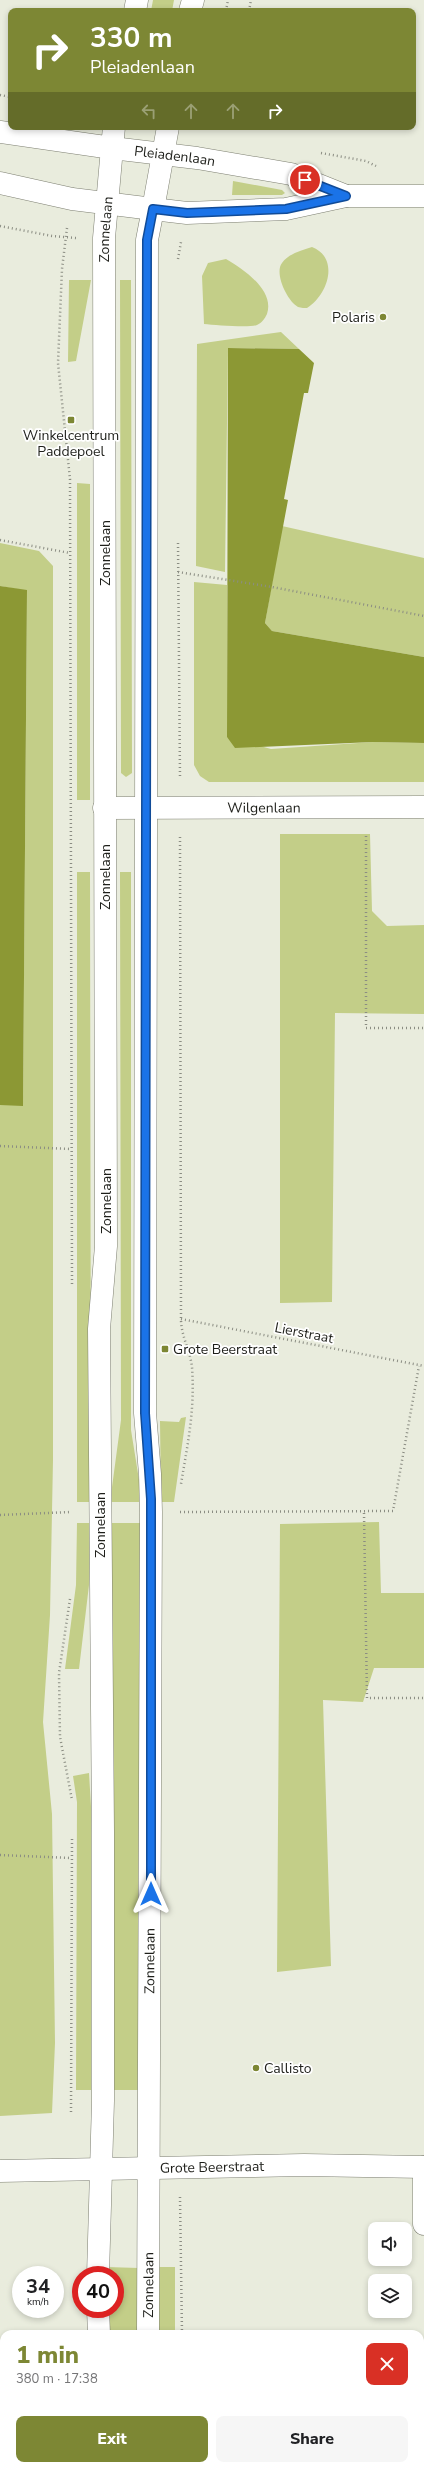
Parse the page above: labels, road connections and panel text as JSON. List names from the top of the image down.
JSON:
{
  "streets": {
    "street": [
      "Pleiadenlaan",
      "Zonnelaan",
      "Wilgenlaan",
      "Grote Beerstraat"
    ],
    "path": ["Lierstraat"]
  },
  "crossings": [
    ["Pleiadenlaan", "Zonnelaan"],
    ["Zonnelaan", "Wilgenlaan"],
    ["Zonnelaan", "Grote Beerstraat"]
  ],
  "places": {
    "other": ["Polaris", "Callisto"],
    "transit": ["Winkelcentrum Paddepoel", "Grote Beerstraat"]
  },
  "page": {
    "turn": ["330 m", "Pleiadenlaan"],
    "speed": "34 km/h",
    "limit": "40",
    "heading": ["1 min", "380 m · 17:38"],
    "buttons": ["Exit", "Share"]
  }
}
